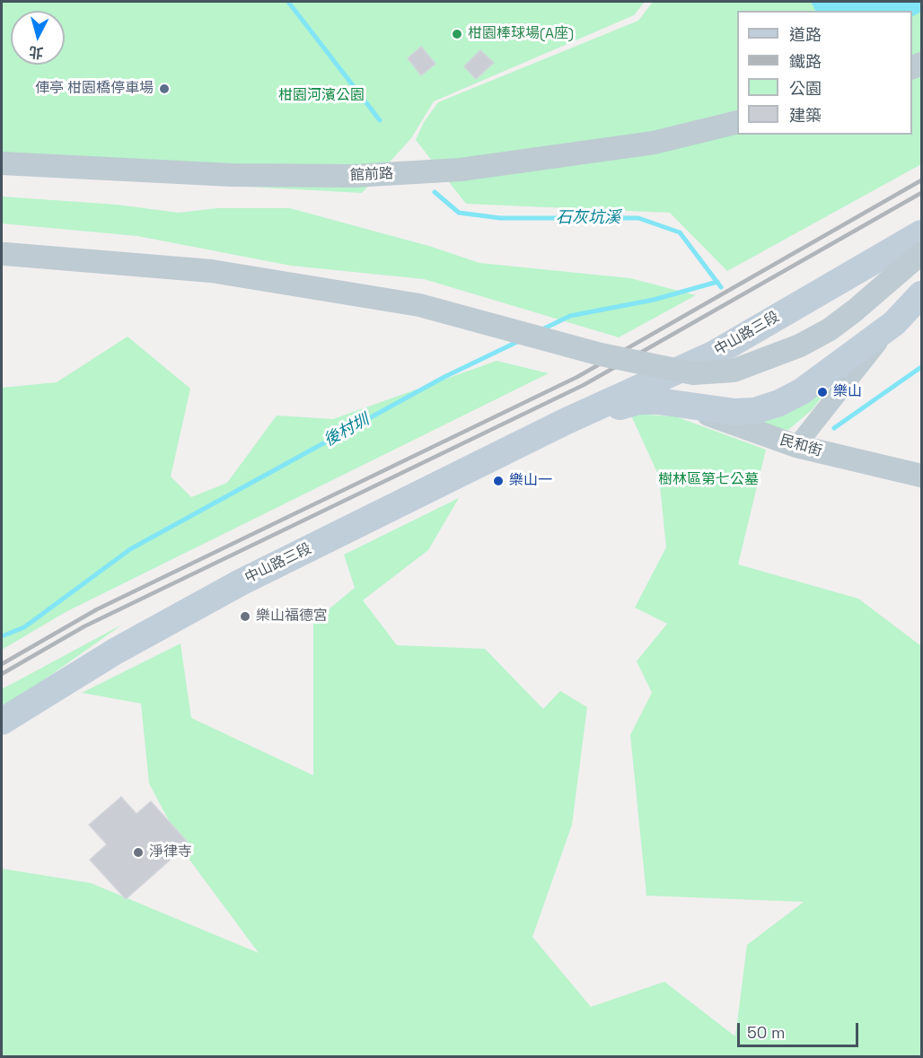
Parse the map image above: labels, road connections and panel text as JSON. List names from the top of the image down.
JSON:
{
  "streets": {
    "main road": ["中山路三段"],
    "street": ["館前路", "民和街"]
  },
  "crossings": [
    ["中山路三段", "民和街"]
  ],
  "water": ["石灰坑溪", "後村圳"],
  "parks": ["柑園河濱公園", "樹林區第七公墓"],
  "places": [
    "柑園棒球場(A座)",
    "俥亭 柑園橋停車場",
    "樂山",
    "樂山一",
    "樂山福德宮",
    "淨律寺"
  ],
  "legend": [
    "道路",
    "鐵路",
    "公園",
    "建築"
  ],
  "scale_bar": "50 m",
  "north": "bottom"
}
